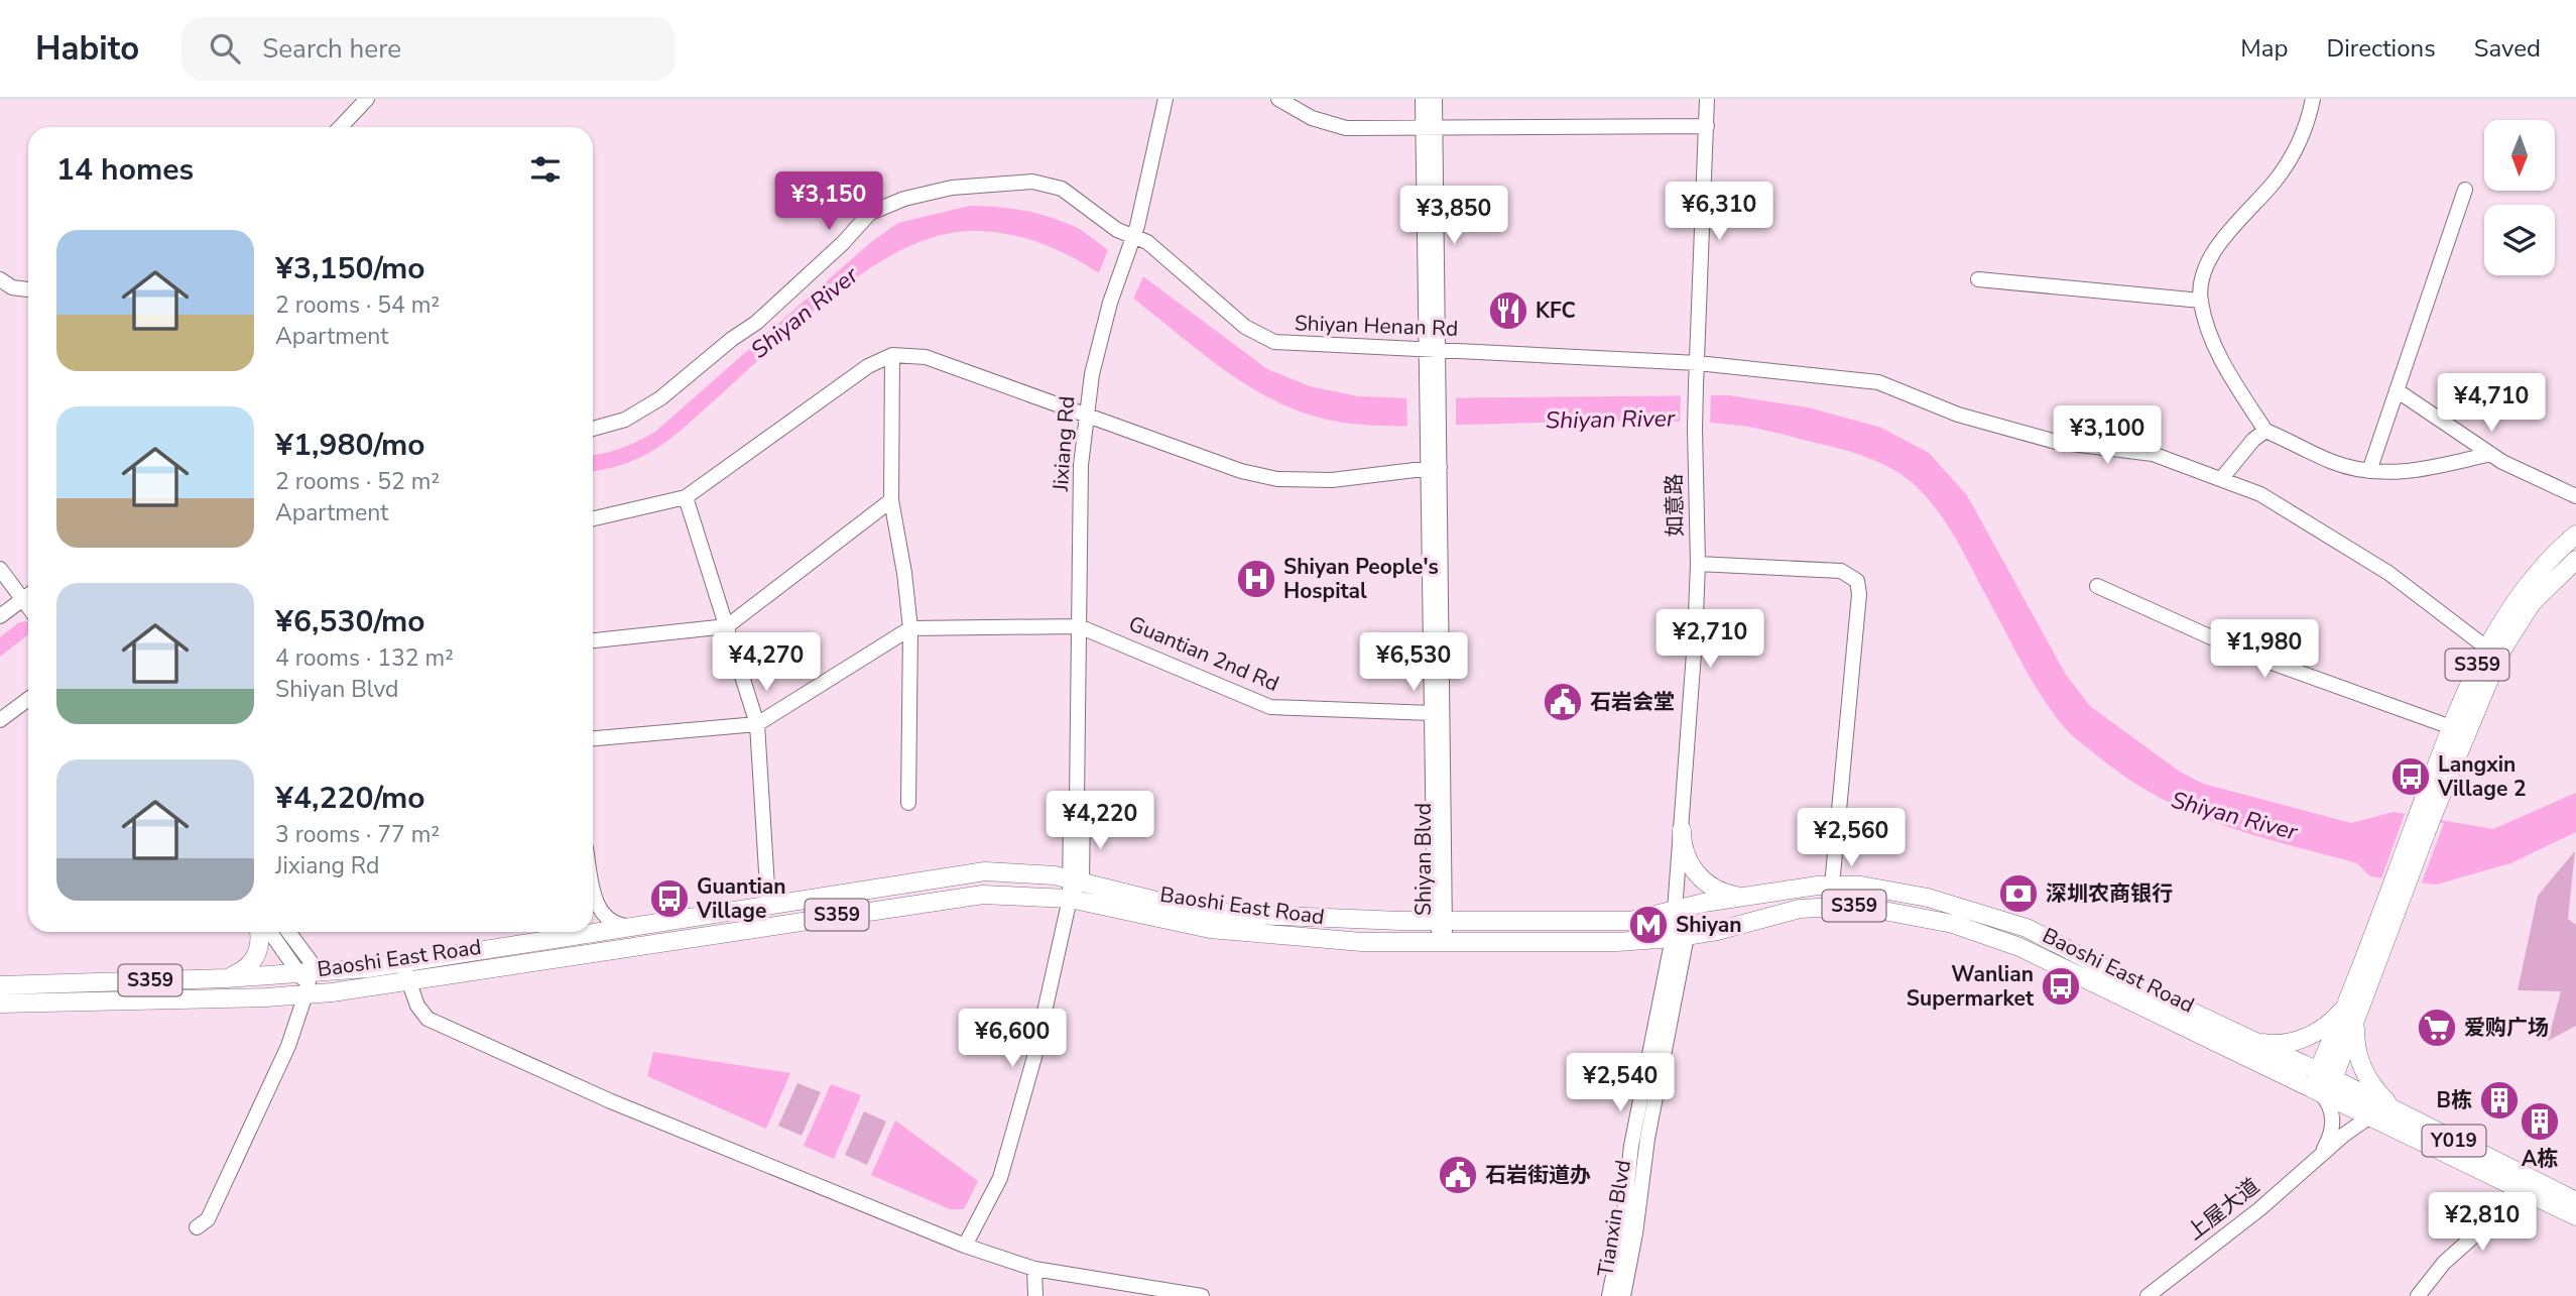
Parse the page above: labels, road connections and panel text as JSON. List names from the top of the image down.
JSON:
{
  "streets": {
    "main road": ["S359", "Baoshi East Road", "Y019"],
    "street": [
      "Shiyan Henan Rd",
      "Jixiang Rd",
      "如意路",
      "Guantian 2nd Rd",
      "Shiyan Blvd",
      "上屋大道",
      "Tianxin Blvd"
    ]
  },
  "crossings": [
    ["Shiyan Henan Rd", "Jixiang Rd"],
    ["Shiyan Henan Rd", "如意路"],
    ["Shiyan Henan Rd", "S359"],
    ["Shiyan Henan Rd", "Shiyan Blvd"],
    ["Jixiang Rd", "Guantian 2nd Rd"],
    ["Jixiang Rd", "Baoshi East Road"],
    ["如意路", "Baoshi East Road"],
    ["如意路", "Tianxin Blvd"],
    ["Guantian 2nd Rd", "Shiyan Blvd"],
    ["S359", "Baoshi East Road"],
    ["S359", "Y019"],
    ["S359", "上屋大道"],
    ["Shiyan Blvd", "Baoshi East Road"],
    ["Baoshi East Road", "Y019"],
    ["Baoshi East Road", "上屋大道"],
    ["Baoshi East Road", "Tianxin Blvd"],
    ["Y019", "上屋大道"]
  ],
  "water": ["Shiyan River"],
  "places": {
    "restaurant": ["KFC"],
    "hospital": ["Shiyan People's Hospital"],
    "public building": ["石岩会堂", "石岩街道办"],
    "bus stop": ["Langxin Village 2", "Guantian Village", "Wanlian Supermarket"],
    "bank": ["深圳农商银行"],
    "metro station": ["Shiyan"],
    "supermarket": ["爱购广场"],
    "building": ["B栋", "A栋"]
  },
  "north": "bottom",
  "page": {
    "header": "Habito",
    "search": "Search here",
    "nav": ["Map", "Directions", "Saved"],
    "heading": "14 homes",
    "price": [
      "¥3,150",
      "¥6,310",
      "¥3,850",
      "¥4,710",
      "¥3,100",
      "¥2,710",
      "¥1,980",
      "¥4,270",
      "¥6,530",
      "¥4,220",
      "¥2,560",
      "¥6,600",
      "¥2,540",
      "¥2,810"
    ],
    "list": [
      {
        "name": "¥3,150/mo",
        "note": "2 rooms · 54 m² · Apartment"
      },
      {
        "name": "¥1,980/mo",
        "note": "2 rooms · 52 m² · Apartment"
      },
      {
        "name": "¥6,530/mo",
        "note": "4 rooms · 132 m² · Shiyan Blvd"
      },
      {
        "name": "¥4,220/mo",
        "note": "3 rooms · 77 m² · Jixiang Rd"
      }
    ]
  }
}
